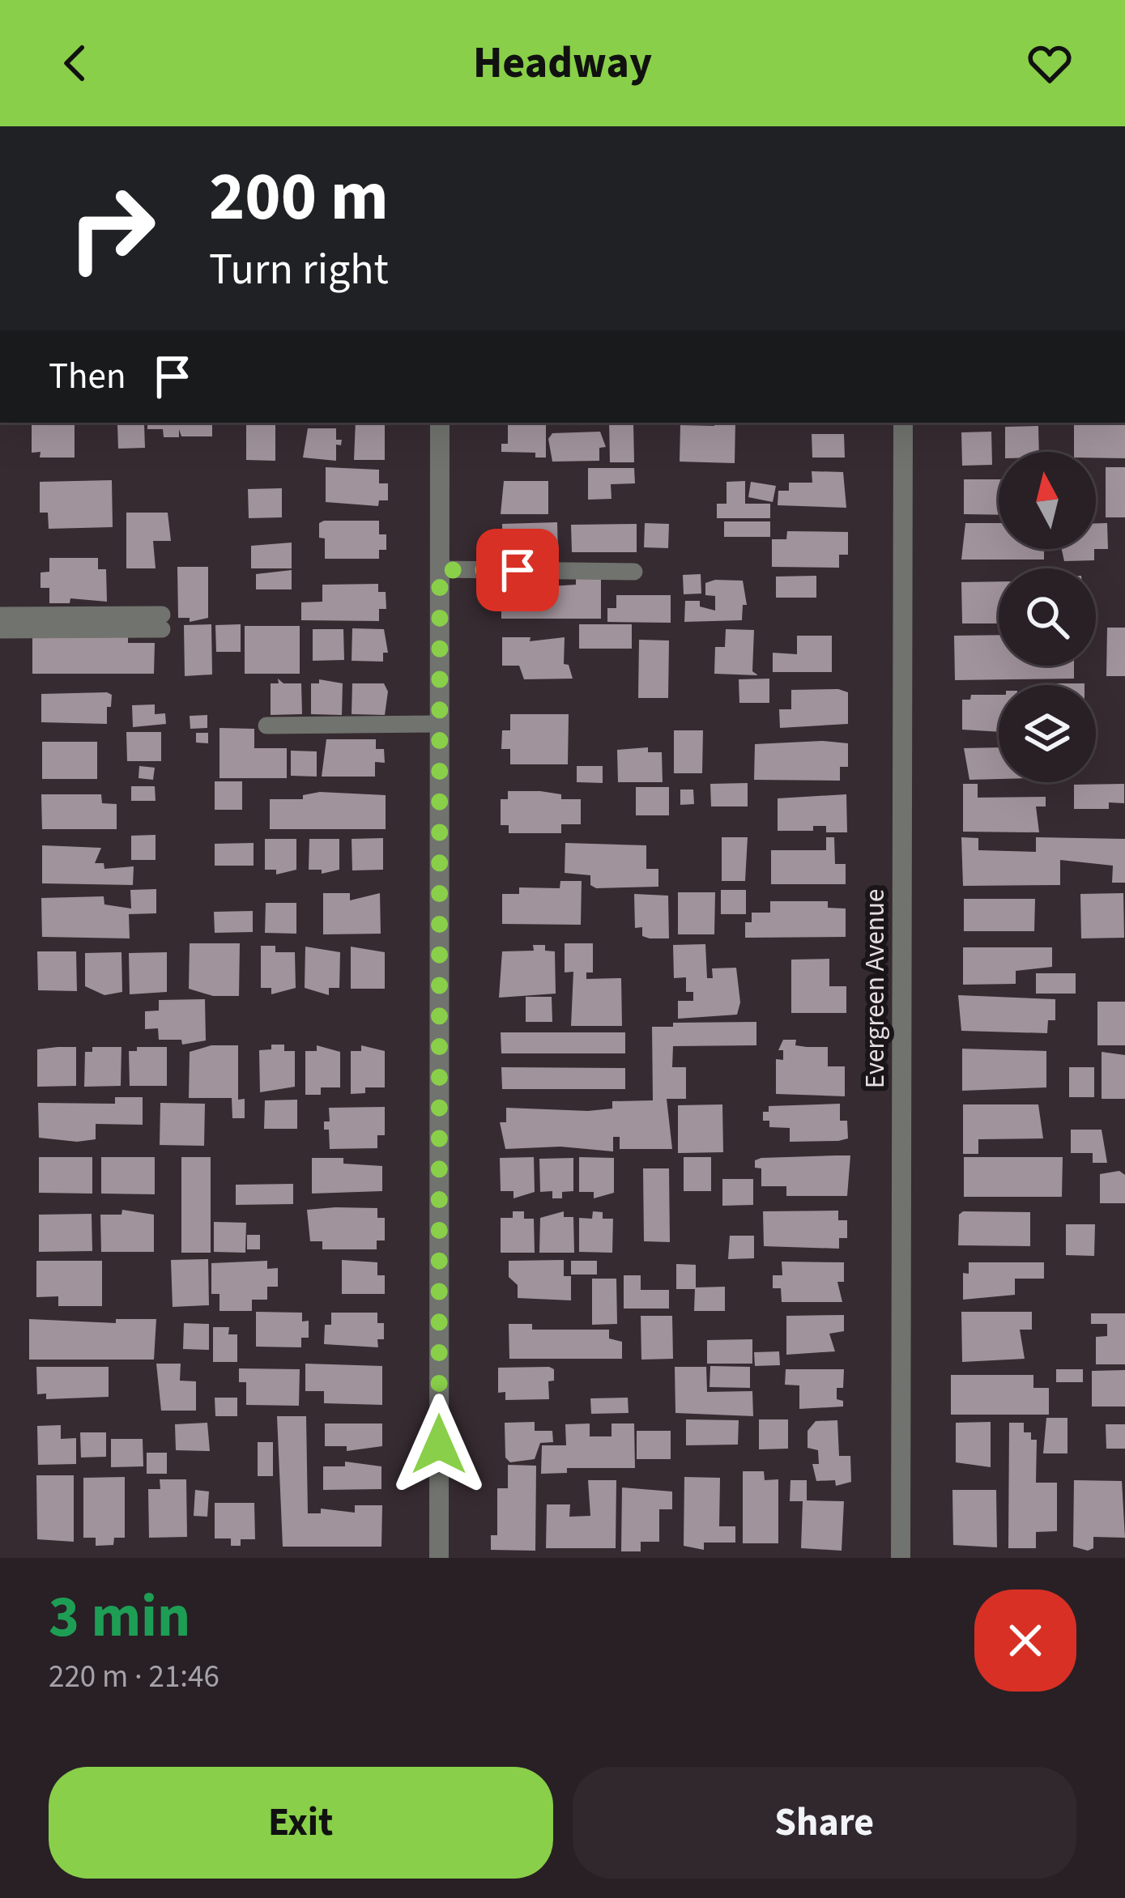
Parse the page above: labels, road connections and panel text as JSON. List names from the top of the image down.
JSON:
{
  "streets": {
    "street": ["Evergreen Avenue"]
  },
  "north": "top",
  "page": {
    "header": "Headway",
    "turn": ["200 m", "Turn right"],
    "then": "Then",
    "heading": ["3 min", "220 m · 21:46"],
    "buttons": ["Exit", "Share"]
  }
}
